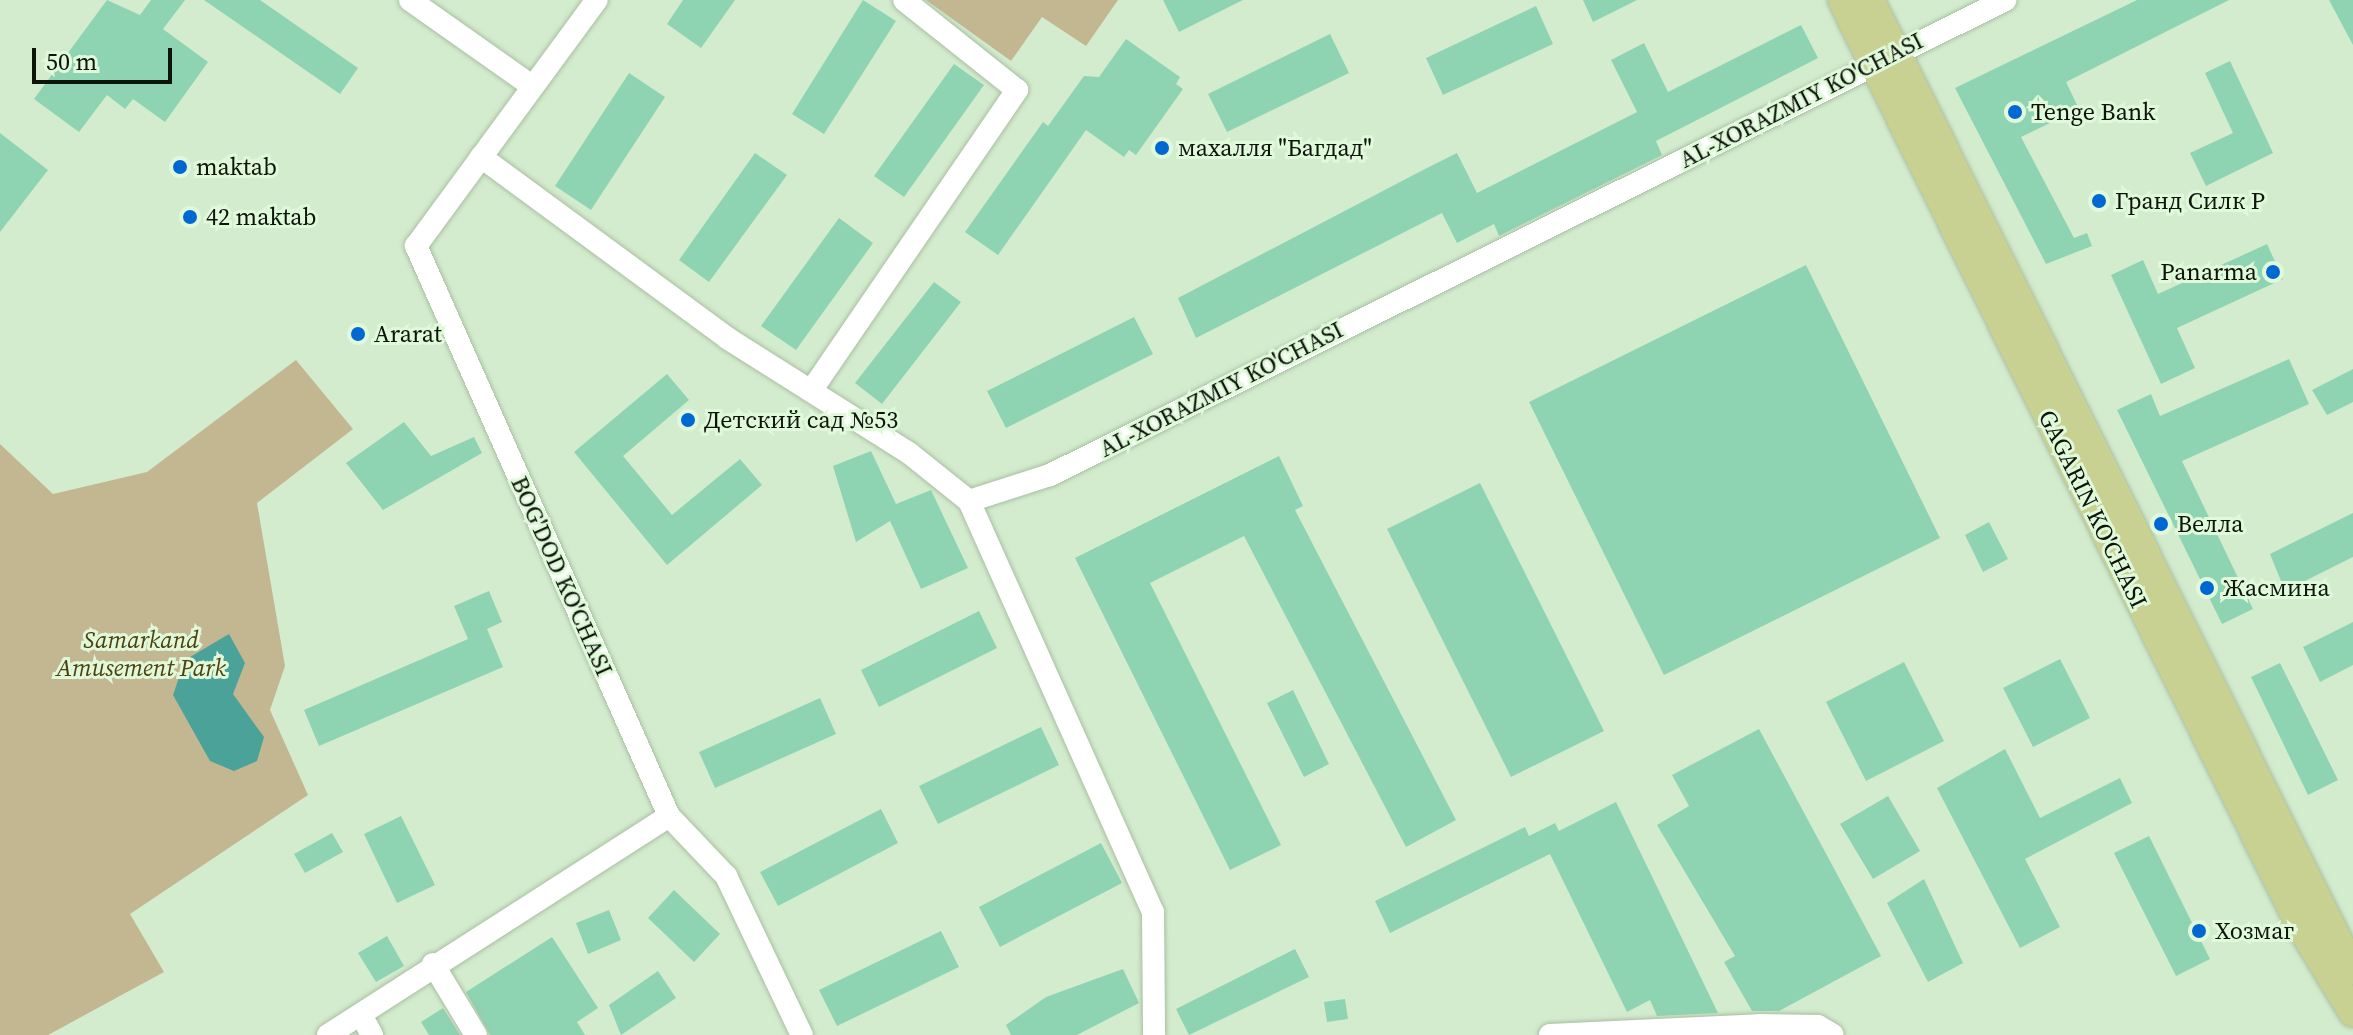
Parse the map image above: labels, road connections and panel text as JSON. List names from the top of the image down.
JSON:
{
  "streets": {
    "main road": ["GAGARIN KO'CHASI"],
    "street": ["AL-XORAZMIY KO'CHASI", "BOG'DOD KO'CHASI"]
  },
  "crossings": [
    ["AL-XORAZMIY KO'CHASI", "GAGARIN KO'CHASI"]
  ],
  "parks": ["Samarkand Amusement Park"],
  "places": [
    "Tenge Bank",
    "махалля \"Багдад\"",
    "maktab",
    "Гранд Силк Р",
    "42 maktab",
    "Panarma",
    "Ararat",
    "Детский сад №53",
    "Велла",
    "Жасмина",
    "Хозмаг"
  ],
  "scale_bar": "50 m"
}
